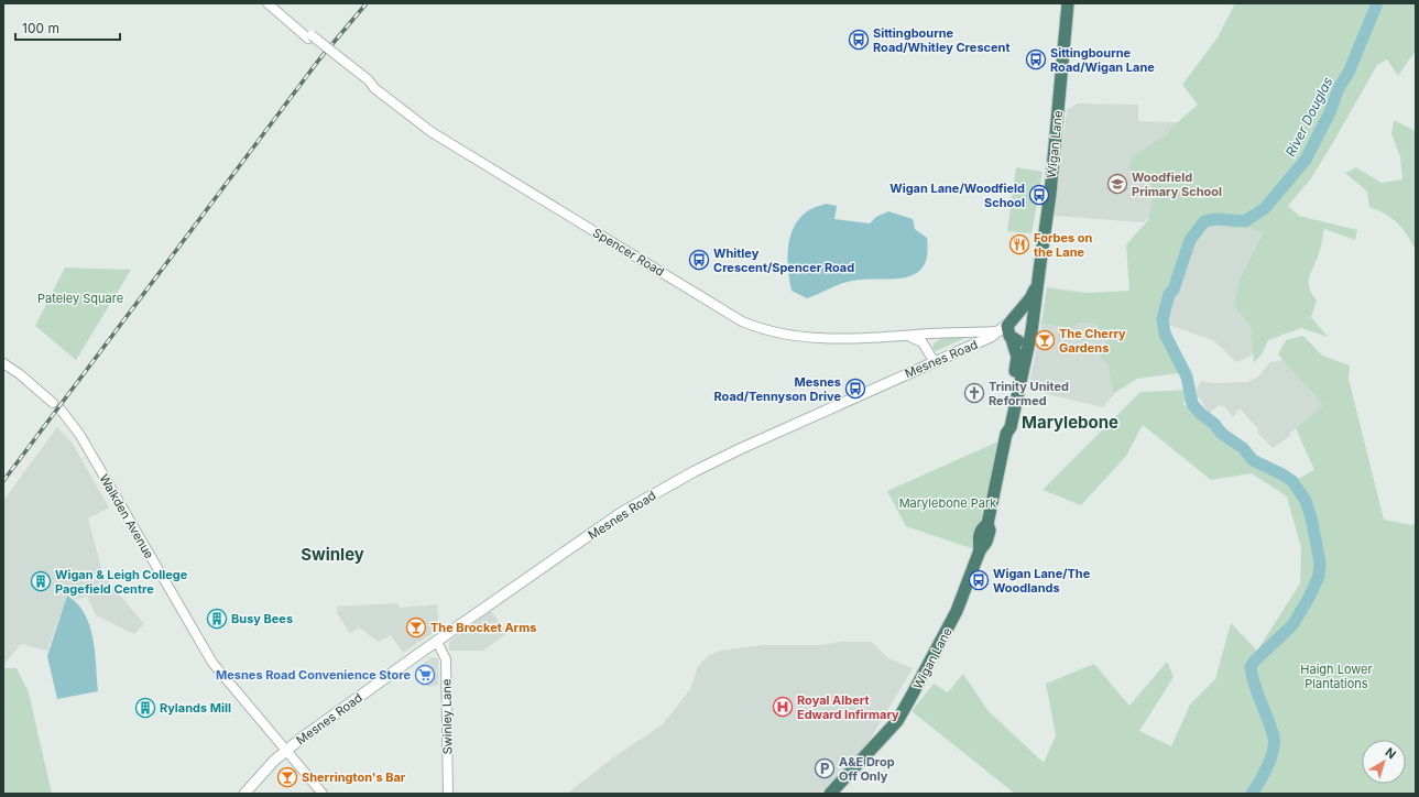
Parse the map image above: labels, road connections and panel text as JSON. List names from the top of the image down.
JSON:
{
  "streets": {
    "highway": ["Wigan Lane"],
    "main road": ["Mesnes Road"],
    "street": ["Spencer Road", "Walkden Avenue", "Swinley Lane"]
  },
  "crossings": [
    ["Wigan Lane", "Mesnes Road"],
    ["Spencer Road", "Mesnes Road"],
    ["Mesnes Road", "Walkden Avenue"],
    ["Mesnes Road", "Swinley Lane"]
  ],
  "districts": ["Marylebone", "Swinley"],
  "water": ["River Douglas"],
  "parks": ["Pateley Square", "Marylebone Park", "Haigh Lower Plantations"],
  "places": {
    "bus stop": [
      "Sittingbourne Road/Whitley Crescent",
      "Sittingbourne Road/Wigan Lane",
      "Wigan Lane/Woodfield School",
      "Whitley Crescent/Spencer Road",
      "Mesnes Road/Tennyson Drive",
      "Wigan Lane/The Woodlands"
    ],
    "school or university": ["Woodfield Primary School"],
    "restaurant": ["Forbes on the Lane"],
    "bar": ["The Cherry Gardens", "The Brocket Arms", "Sherrington's Bar"],
    "church": ["Trinity United Reformed"],
    "building": ["Wigan & Leigh College Pagefield Centre", "Busy Bees", "Rylands Mill"],
    "supermarket": ["Mesnes Road Convenience Store"],
    "hospital": ["Royal Albert Edward Infirmary"],
    "parking": ["A&E Drop Off Only"]
  },
  "scale_bar": "100 m",
  "north": "top right"
}
